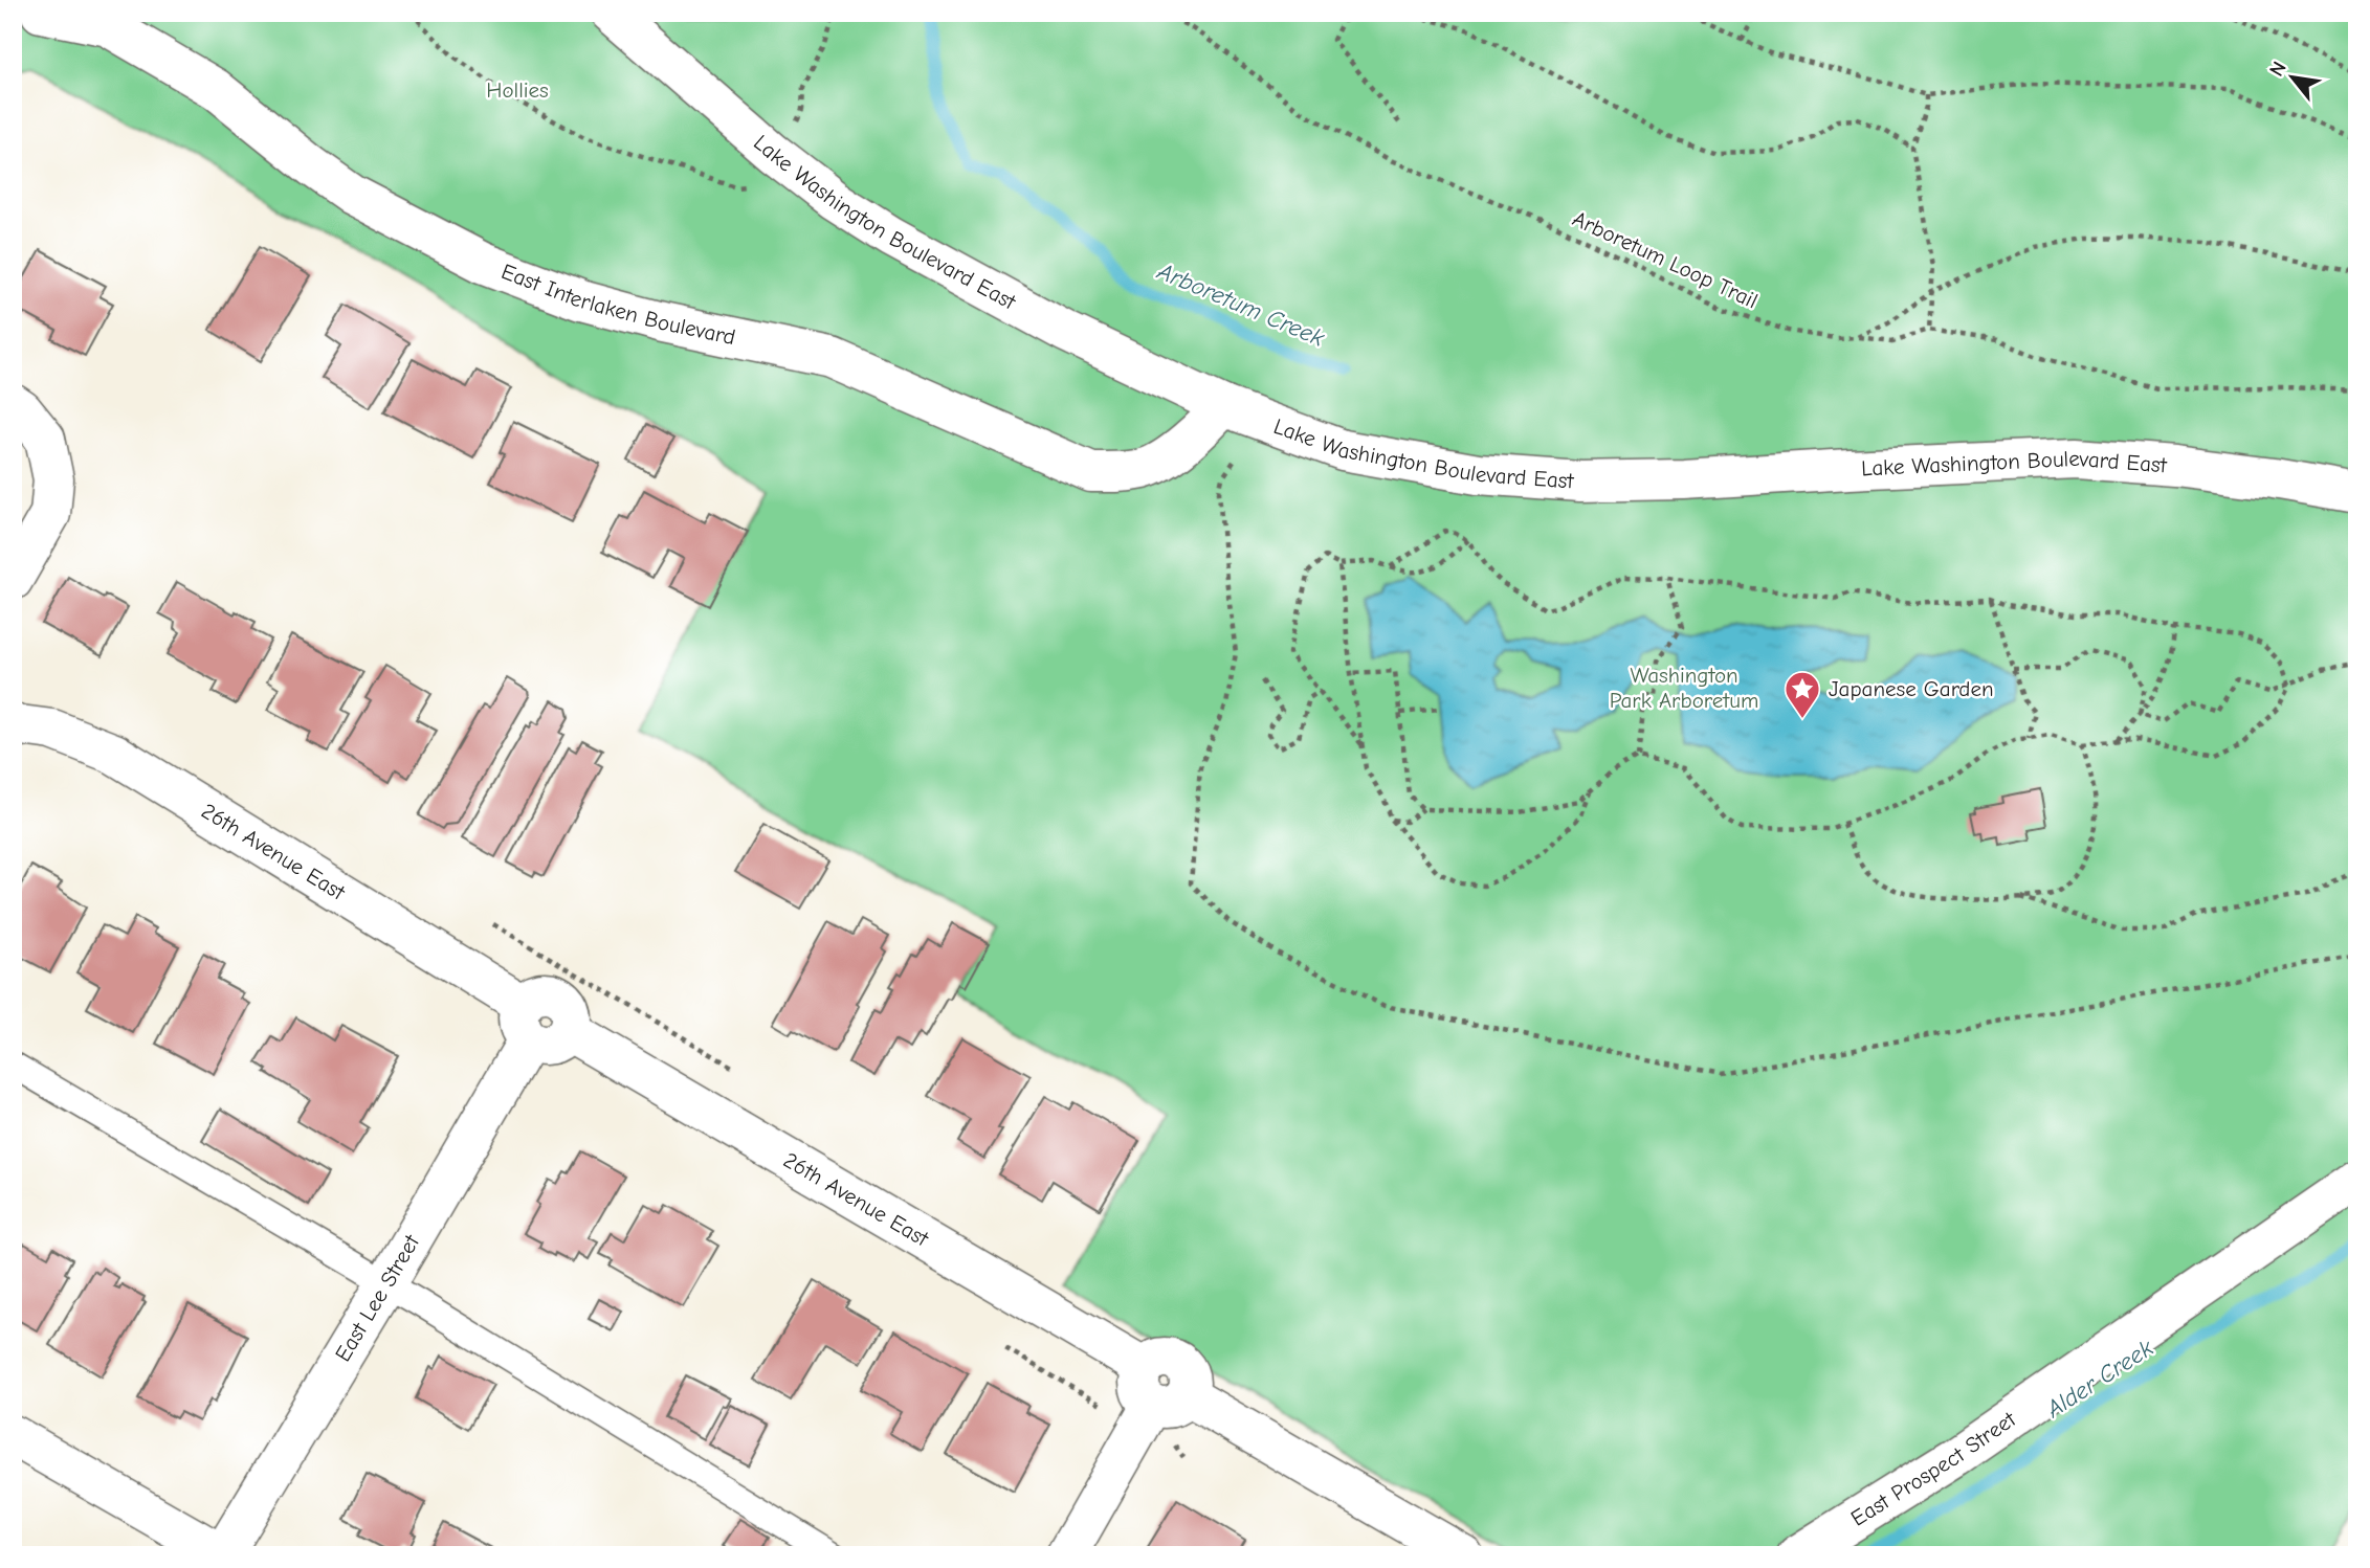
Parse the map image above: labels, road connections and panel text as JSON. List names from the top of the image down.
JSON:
{
  "streets": {
    "street": [
      "Lake Washington Boulevard East",
      "East Interlaken Boulevard",
      "26th Avenue East",
      "East Lee Street",
      "East Prospect Street"
    ],
    "path": ["Arboretum Loop Trail"]
  },
  "crossings": [
    ["Lake Washington Boulevard East", "East Interlaken Boulevard"],
    ["26th Avenue East", "East Lee Street"]
  ],
  "water": ["Arboretum Creek", "Alder Creek"],
  "parks": ["Hollies", "Washington Park Arboretum"],
  "places": {
    "place": ["Japanese Garden"]
  },
  "north": "top left"
}
